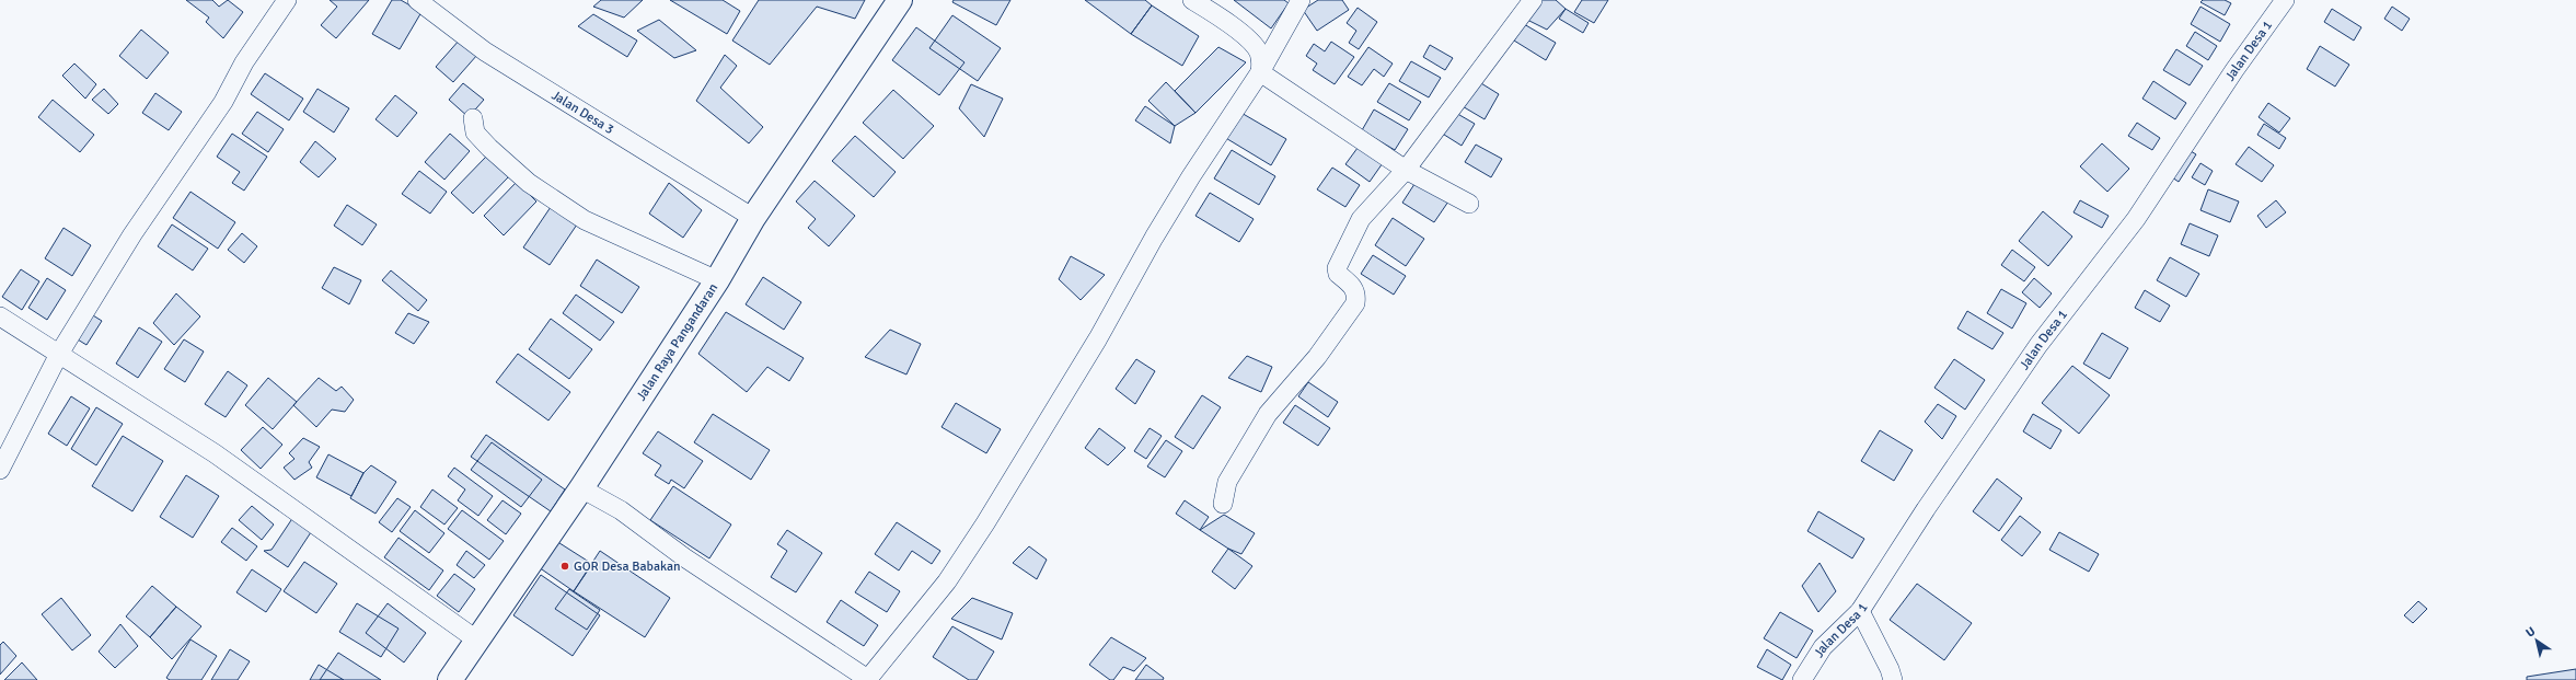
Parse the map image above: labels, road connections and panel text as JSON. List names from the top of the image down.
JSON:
{
  "streets": {
    "highway": ["Jalan Raya Pangandaran"],
    "street": ["Jalan Desa 1", "Jalan Desa 3"]
  },
  "crossings": [
    ["Jalan Desa 3", "Jalan Raya Pangandaran"]
  ],
  "places": ["GOR Desa Babakan"],
  "north": "top left"
}
